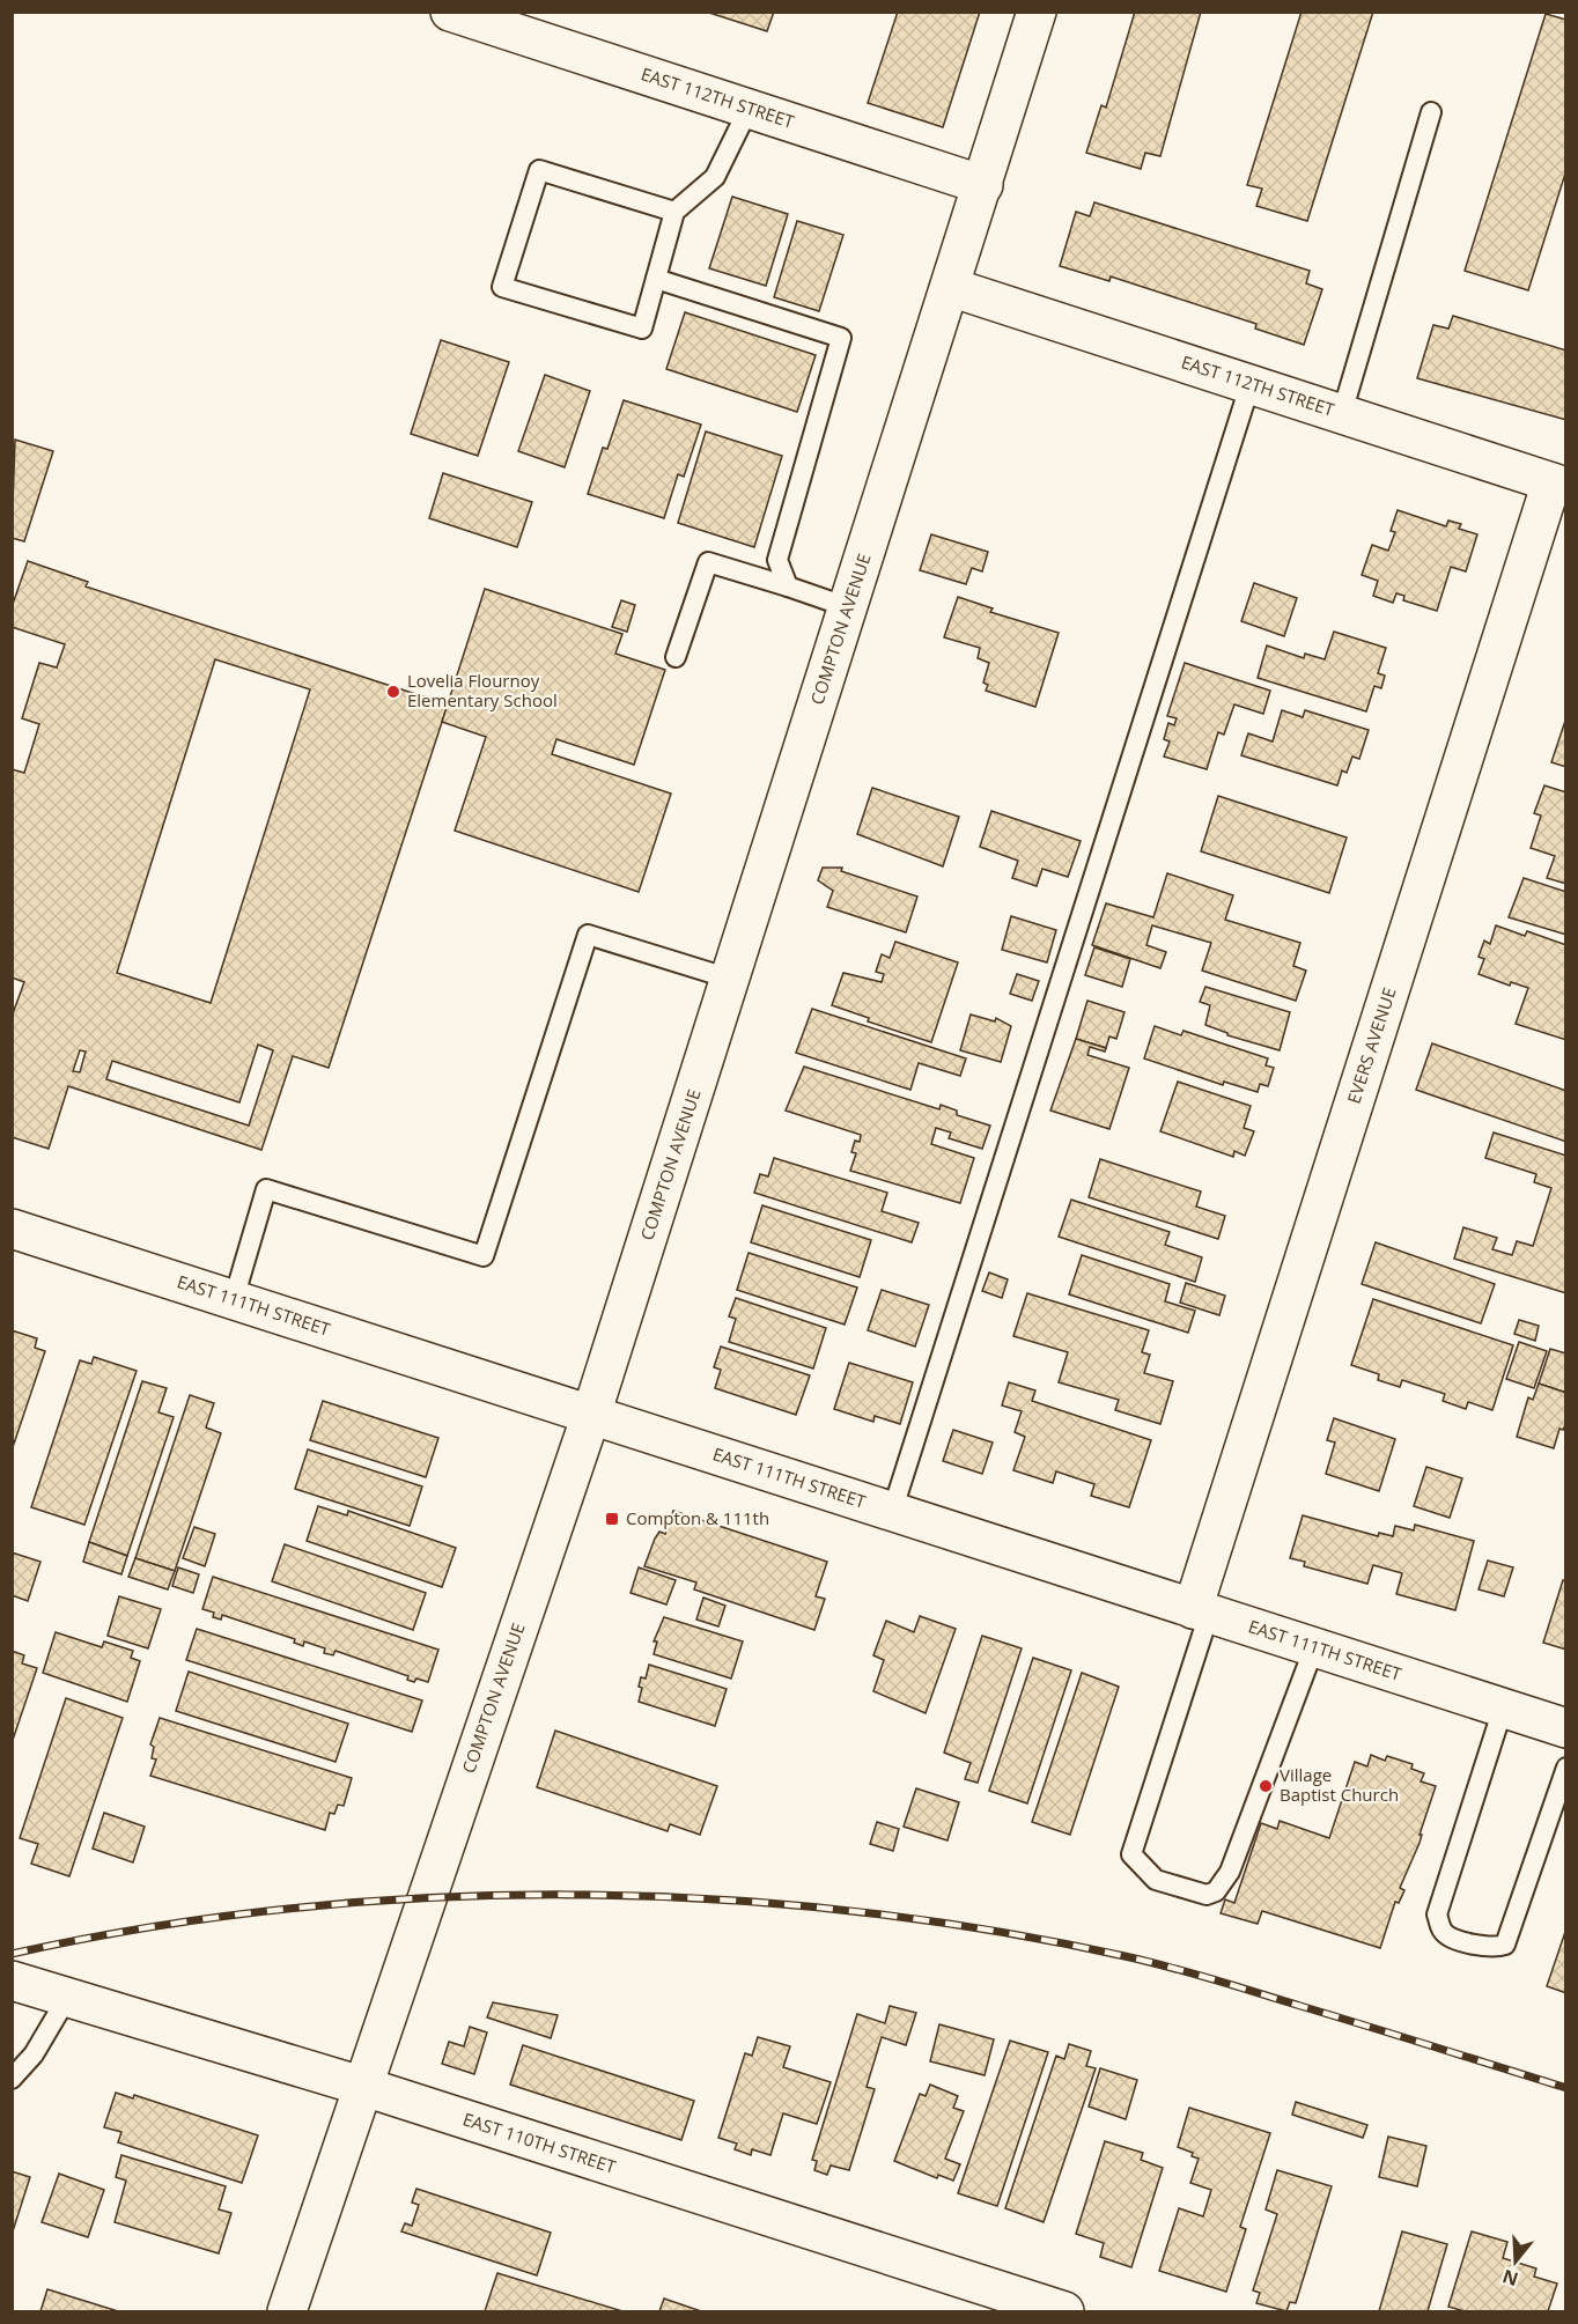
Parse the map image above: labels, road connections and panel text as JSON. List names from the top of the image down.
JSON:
{
  "streets": {
    "street": [
      "EAST 112TH STREET",
      "COMPTON AVENUE",
      "EVERS AVENUE",
      "EAST 111TH STREET",
      "EAST 110TH STREET"
    ]
  },
  "crossings": [
    ["EAST 112TH STREET", "COMPTON AVENUE"],
    ["EAST 112TH STREET", "EVERS AVENUE"],
    ["COMPTON AVENUE", "EAST 111TH STREET"],
    ["COMPTON AVENUE", "EAST 110TH STREET"],
    ["EVERS AVENUE", "EAST 111TH STREET"]
  ],
  "places": {
    "other": ["Lovelia Flournoy Elementary School", "Village Baptist Church"],
    "transit": ["Compton & 111th"]
  },
  "north": "bottom"
}
